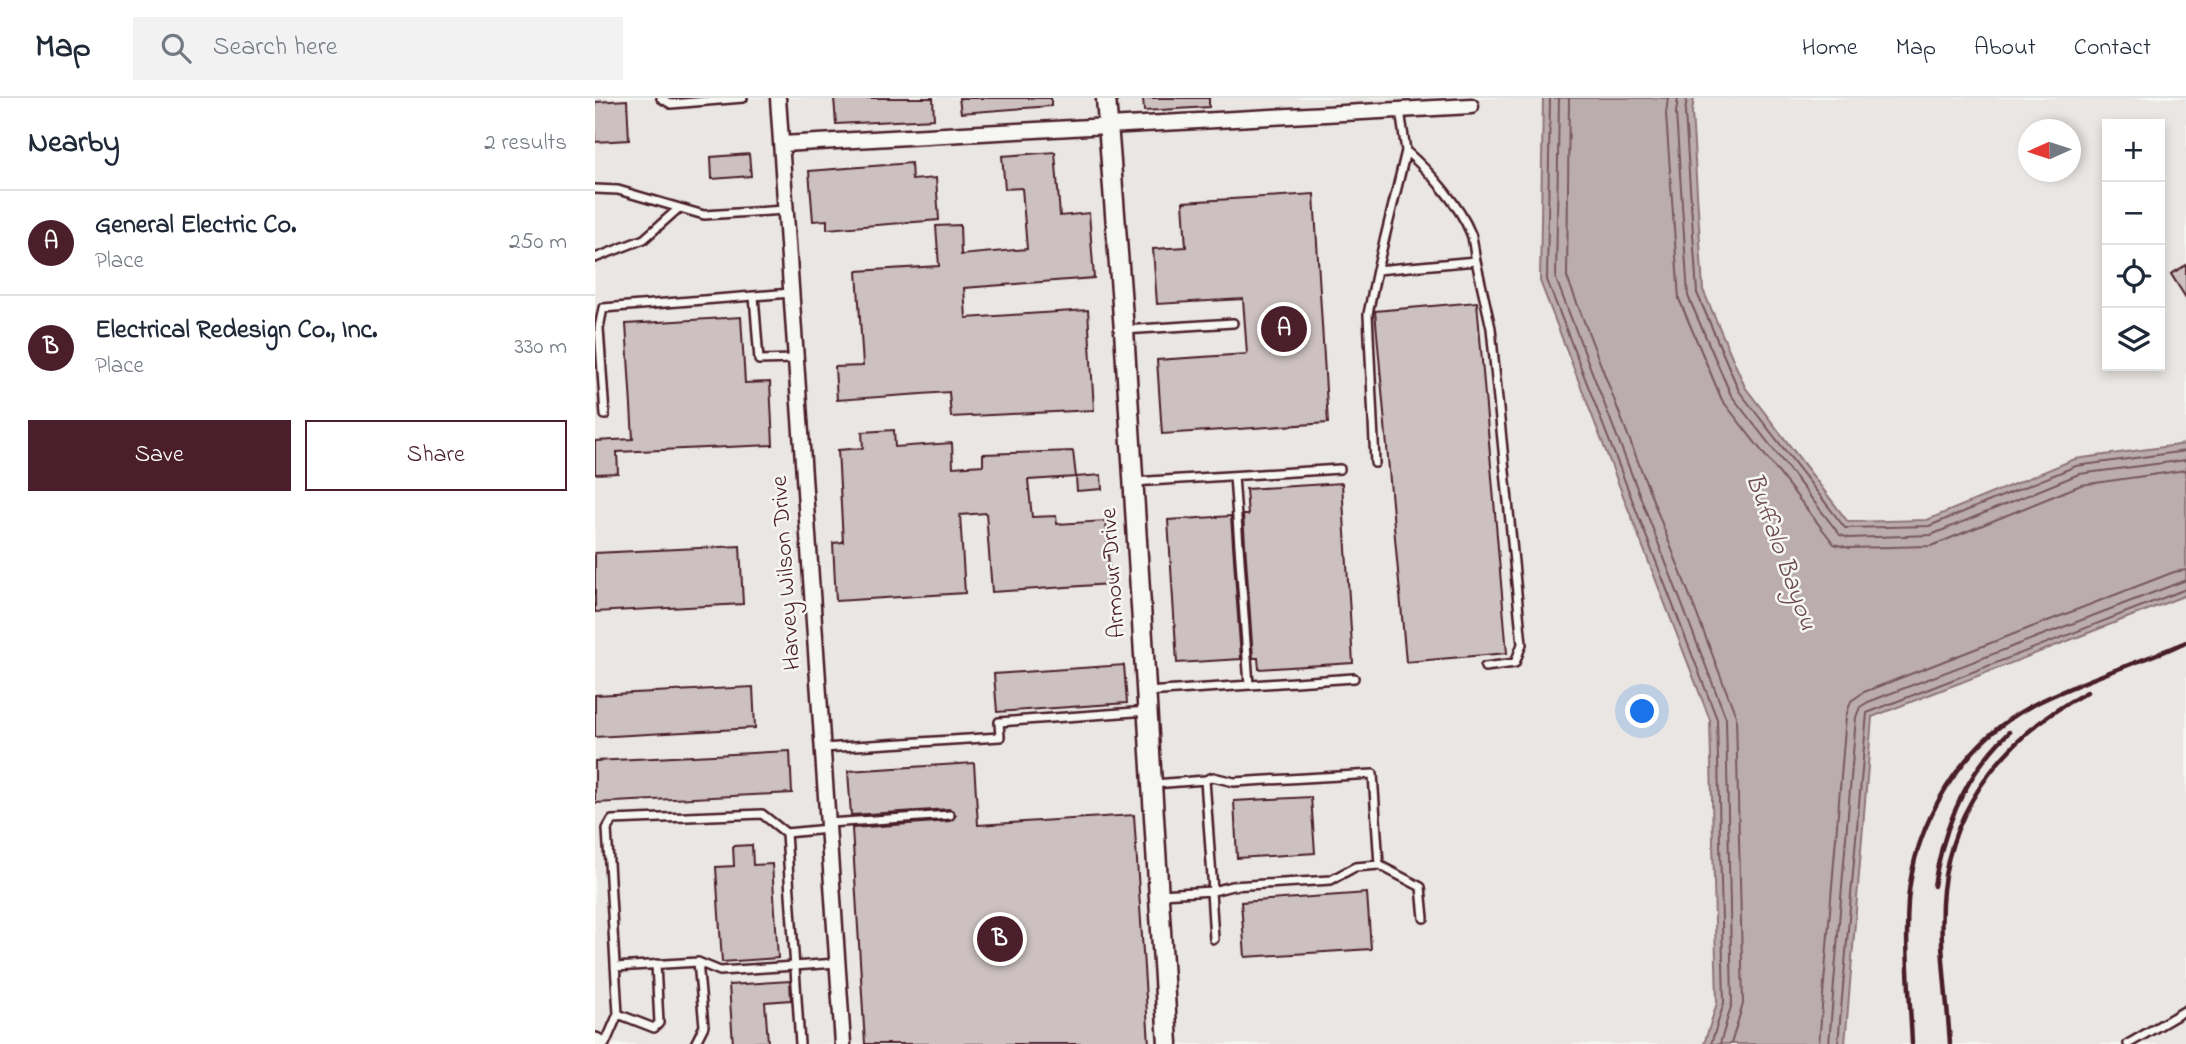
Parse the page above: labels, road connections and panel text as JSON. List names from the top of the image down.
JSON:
{
  "streets": {
    "street": ["Harvey Wilson Drive", "Armour Drive"]
  },
  "water": ["Buffalo Bayou"],
  "north": "left",
  "page": {
    "header": "Map",
    "search": "Search here",
    "nav": [
      "Home",
      "Map",
      "About",
      "Contact"
    ],
    "heading": ["Nearby", "2 results"],
    "map_buttons": ["+", "−"],
    "list": [
      {
        "mark": "A",
        "name": "General Electric Co.",
        "note": "Place",
        "value": "250 m"
      },
      {
        "mark": "B",
        "name": "Electrical Redesign Co., Inc.",
        "note": "Place",
        "value": "330 m"
      }
    ],
    "pins": ["A", "B"],
    "buttons": ["Save", "Share"]
  }
}
